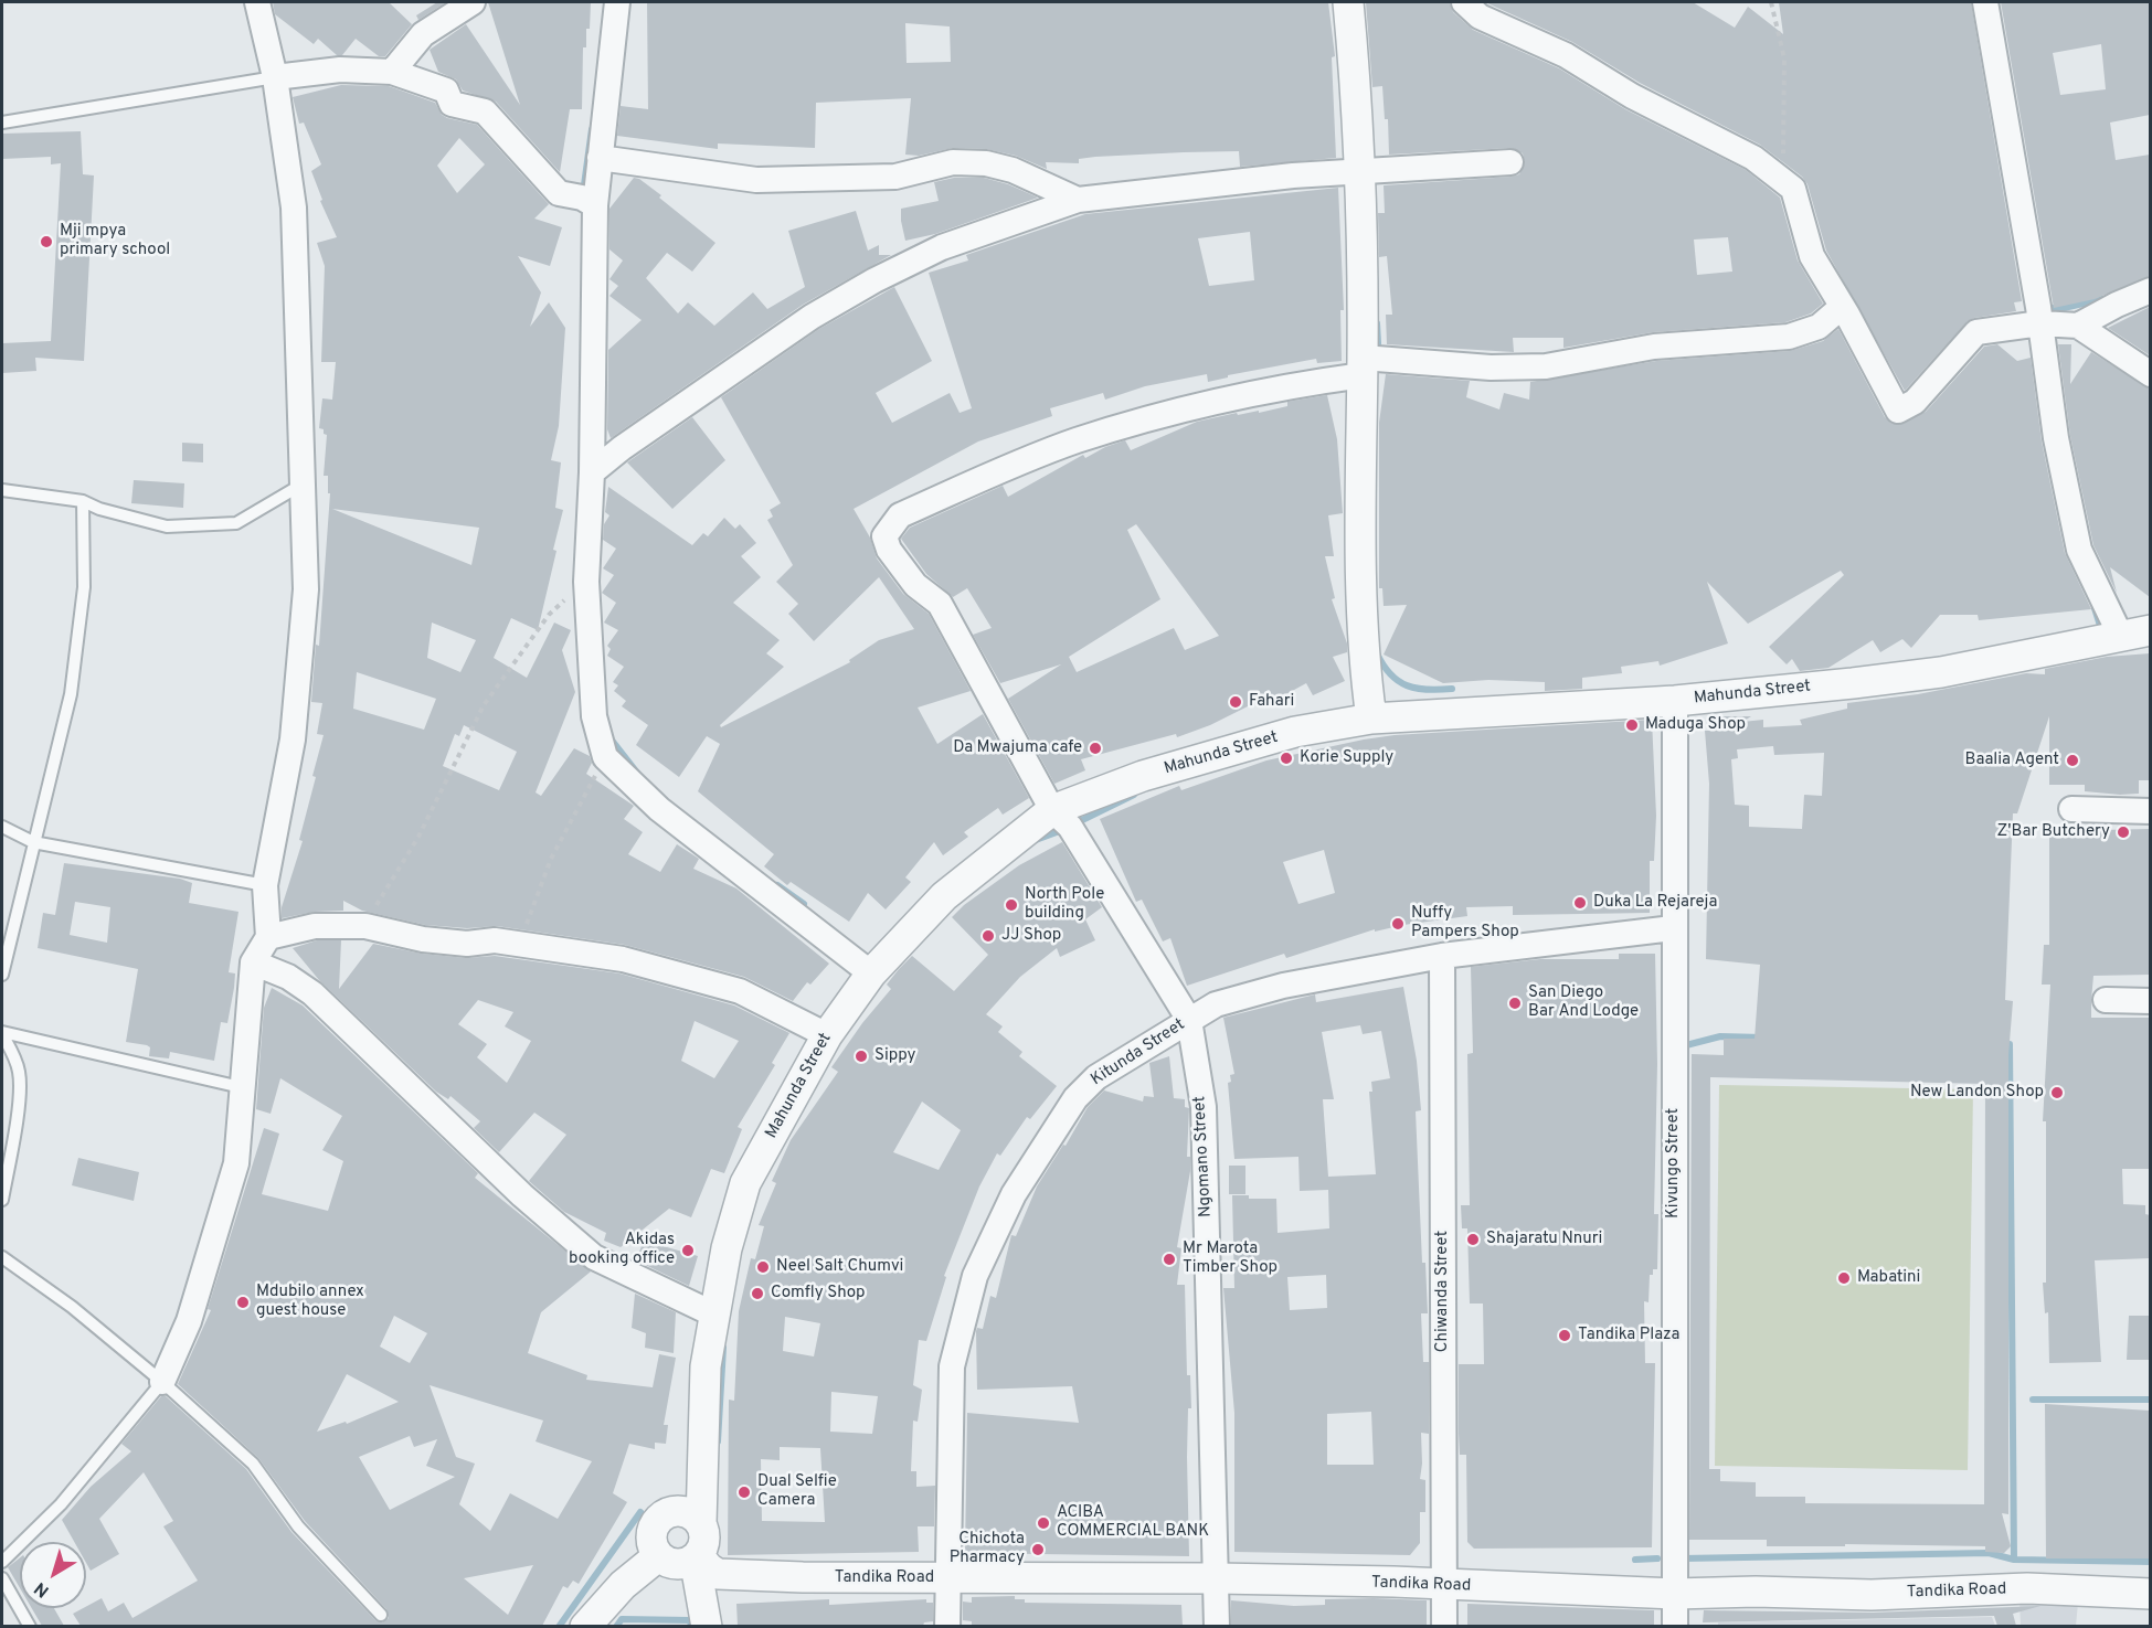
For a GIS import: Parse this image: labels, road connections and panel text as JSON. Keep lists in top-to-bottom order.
{
  "streets": {
    "street": [
      "Mahunda Street",
      "Kitunda Street",
      "Ngomano Street",
      "Kivungo Street",
      "Chiwanda Street",
      "Tandika Road"
    ]
  },
  "crossings": [
    ["Mahunda Street", "Ngomano Street"],
    ["Mahunda Street", "Kivungo Street"],
    ["Mahunda Street", "Tandika Road"],
    ["Kitunda Street", "Ngomano Street"],
    ["Kitunda Street", "Kivungo Street"],
    ["Kitunda Street", "Chiwanda Street"],
    ["Kitunda Street", "Tandika Road"],
    ["Ngomano Street", "Tandika Road"],
    ["Kivungo Street", "Tandika Road"],
    ["Chiwanda Street", "Tandika Road"]
  ],
  "places": [
    "Mji mpya primary school",
    "Fahari",
    "Maduga Shop",
    "Da Mwajuma cafe",
    "Korie Supply",
    "Baalia Agent",
    "Z'Bar Butchery",
    "Duka La Rejareja",
    "North Pole building",
    "Nuffy Pampers Shop",
    "JJ Shop",
    "San Diego Bar And Lodge",
    "Sippy",
    "New Landon Shop",
    "Shajaratu Nnuri",
    "Akidas booking office",
    "Mr Marota Timber Shop",
    "Neel Salt Chumvi",
    "Mabatini",
    "Comfly Shop",
    "Mdubilo annex guest house",
    "Tandika Plaza",
    "Dual Selfie Camera",
    "ACIBA COMMERCIAL BANK",
    "Chichota Pharmacy"
  ],
  "north": "bottom left"
}
